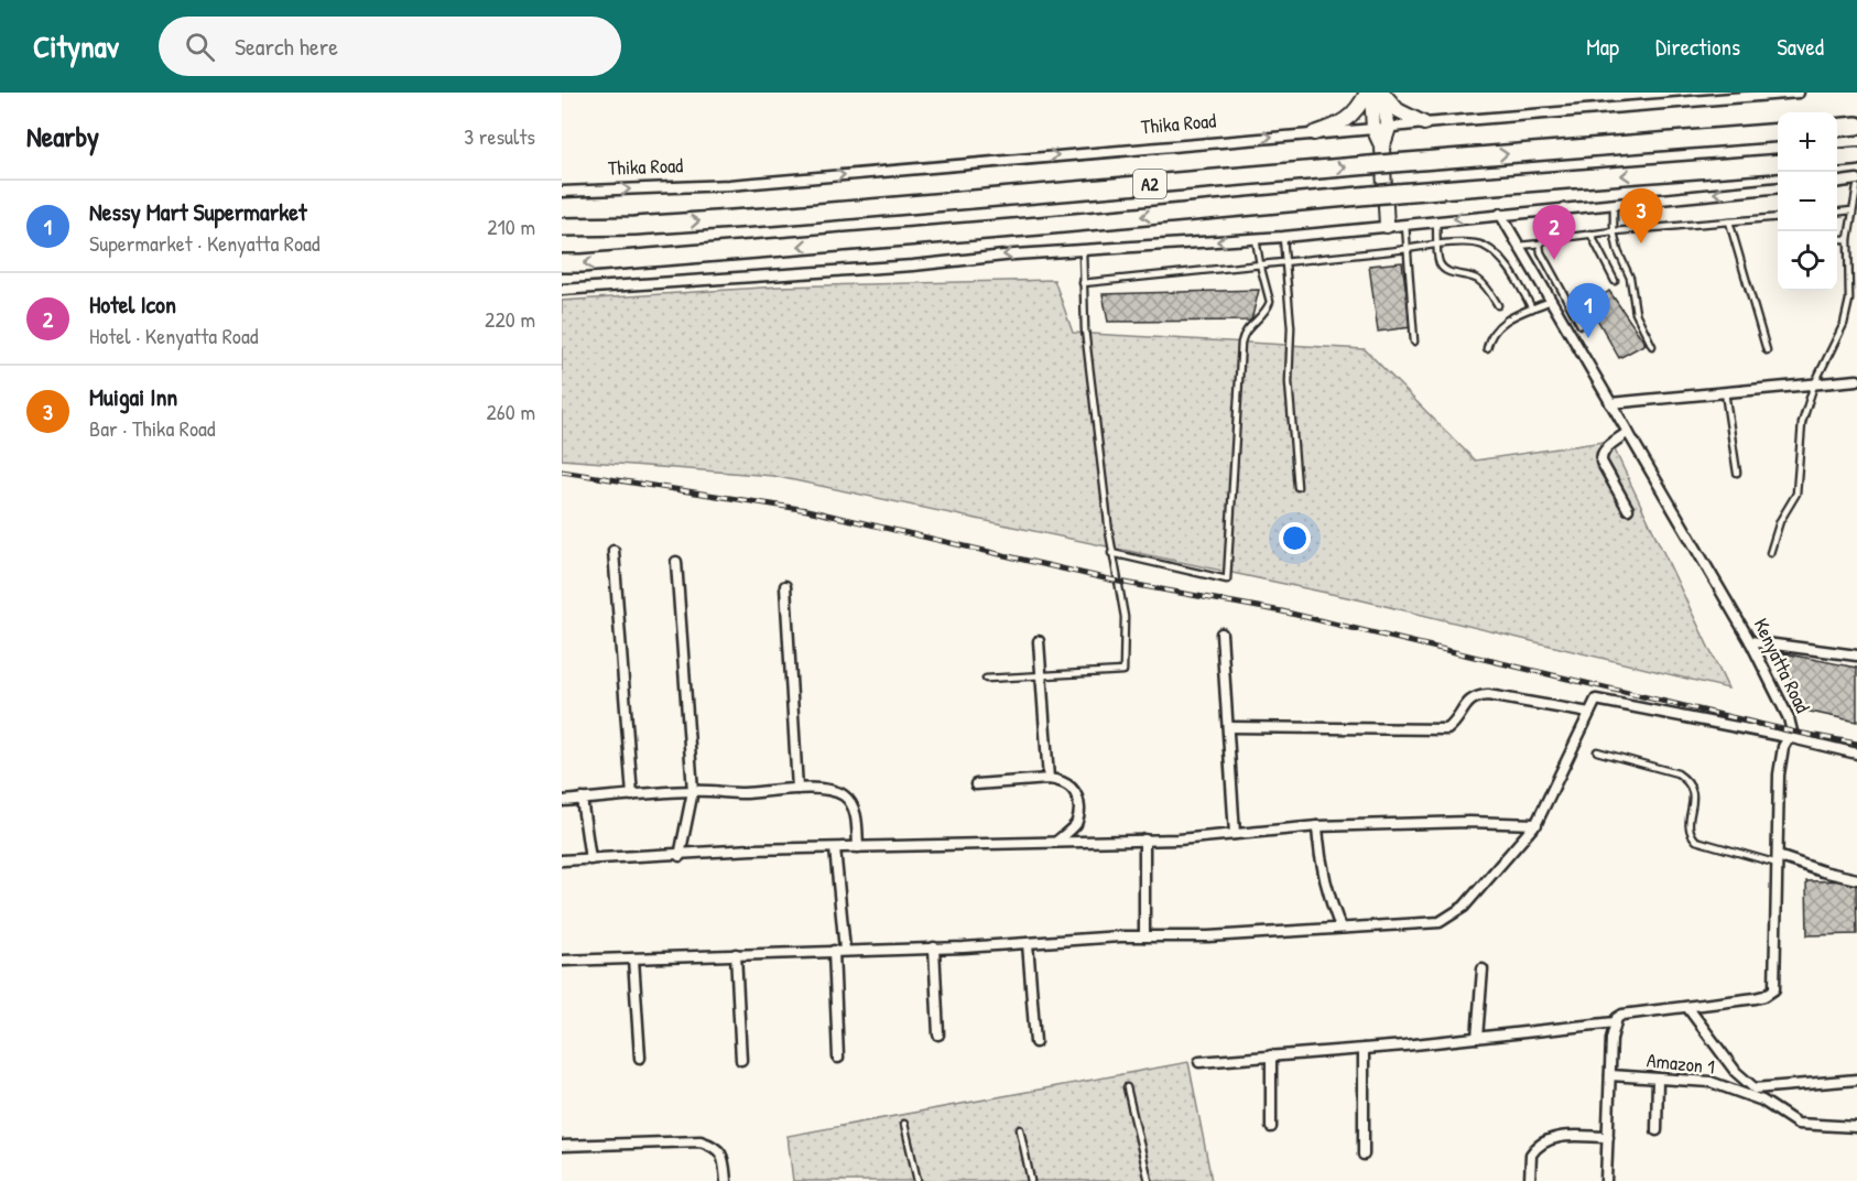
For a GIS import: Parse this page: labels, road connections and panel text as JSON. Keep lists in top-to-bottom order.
{
  "streets": {
    "highway": ["A2"],
    "street": ["Thika Road", "Kenyatta Road", "Amazon 1"]
  },
  "one_way": ["Thika Road"],
  "page": {
    "header": "Citynav",
    "search": "Search here",
    "nav": ["Map", "Directions", "Saved"],
    "heading": ["Nearby", "3 results"],
    "map_buttons": ["+", "−"],
    "list": [
      {
        "mark": "1",
        "name": "Nessy Mart Supermarket",
        "note": "Supermarket · Kenyatta Road",
        "value": "210 m"
      },
      {
        "mark": "2",
        "name": "Hotel Icon",
        "note": "Hotel · Kenyatta Road",
        "value": "220 m"
      },
      {
        "mark": "3",
        "name": "Muigai Inn",
        "note": "Bar · Thika Road",
        "value": "260 m"
      }
    ],
    "pins": ["3", "2", "1"]
  }
}
